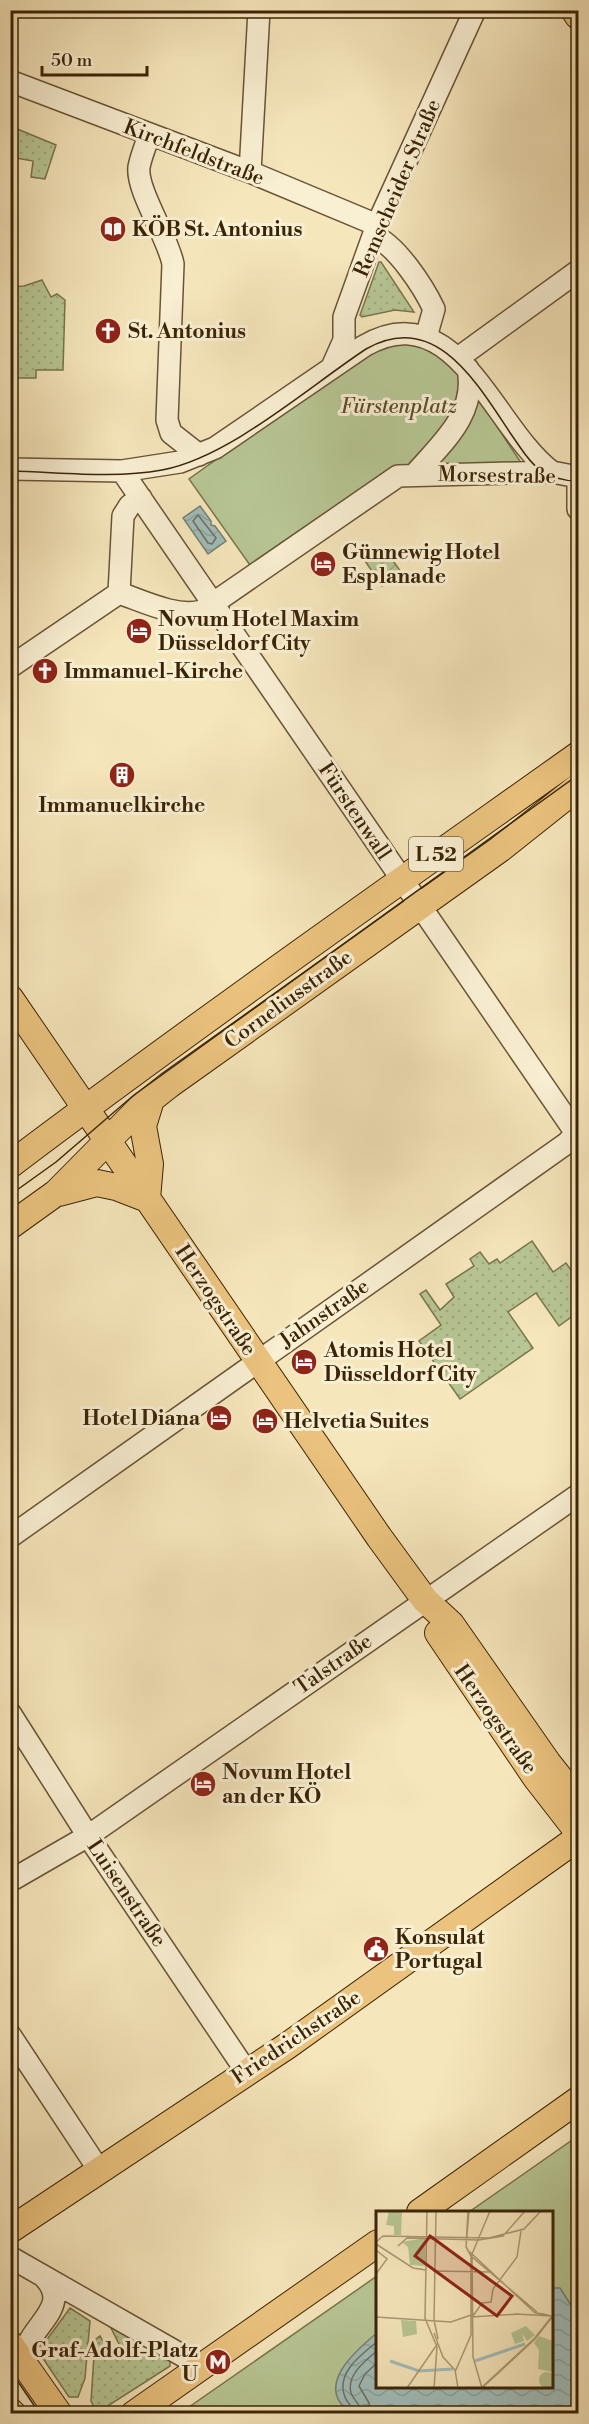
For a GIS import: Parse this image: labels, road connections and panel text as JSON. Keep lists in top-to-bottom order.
{
  "streets": {
    "main road": [
      "L 52",
      "Corneliusstraße",
      "Herzogstraße",
      "Friedrichstraße"
    ],
    "street": [
      "Kirchfeldstraße",
      "Remscheider Straße",
      "Morsestraße",
      "Fürstenwall",
      "Jahnstraße",
      "Talstraße",
      "Luisenstraße"
    ]
  },
  "crossings": [
    ["Kirchfeldstraße", "Remscheider Straße"],
    ["Fürstenwall", "Corneliusstraße"],
    ["Fürstenwall", "Jahnstraße"],
    ["Corneliusstraße", "Herzogstraße"],
    ["Herzogstraße", "Jahnstraße"],
    ["Herzogstraße", "Talstraße"],
    ["Talstraße", "Luisenstraße"],
    ["Luisenstraße", "Friedrichstraße"]
  ],
  "parks": ["Fürstenplatz"],
  "places": {
    "library": ["KÖB St. Antonius"],
    "church": ["St. Antonius", "Immanuel-Kirche"],
    "hotel": [
      "Günnewig Hotel Esplanade",
      "Novum Hotel Maxim Düsseldorf City",
      "Atomis Hotel Düsseldorf City",
      "Hotel Diana",
      "Helvetia Suites",
      "Novum Hotel an der KÖ"
    ],
    "building": ["Immanuelkirche"],
    "public building": ["Konsulat Portugal"],
    "metro station": ["Graf-Adolf-Platz U"]
  },
  "scale_bar": "50 m"
}
